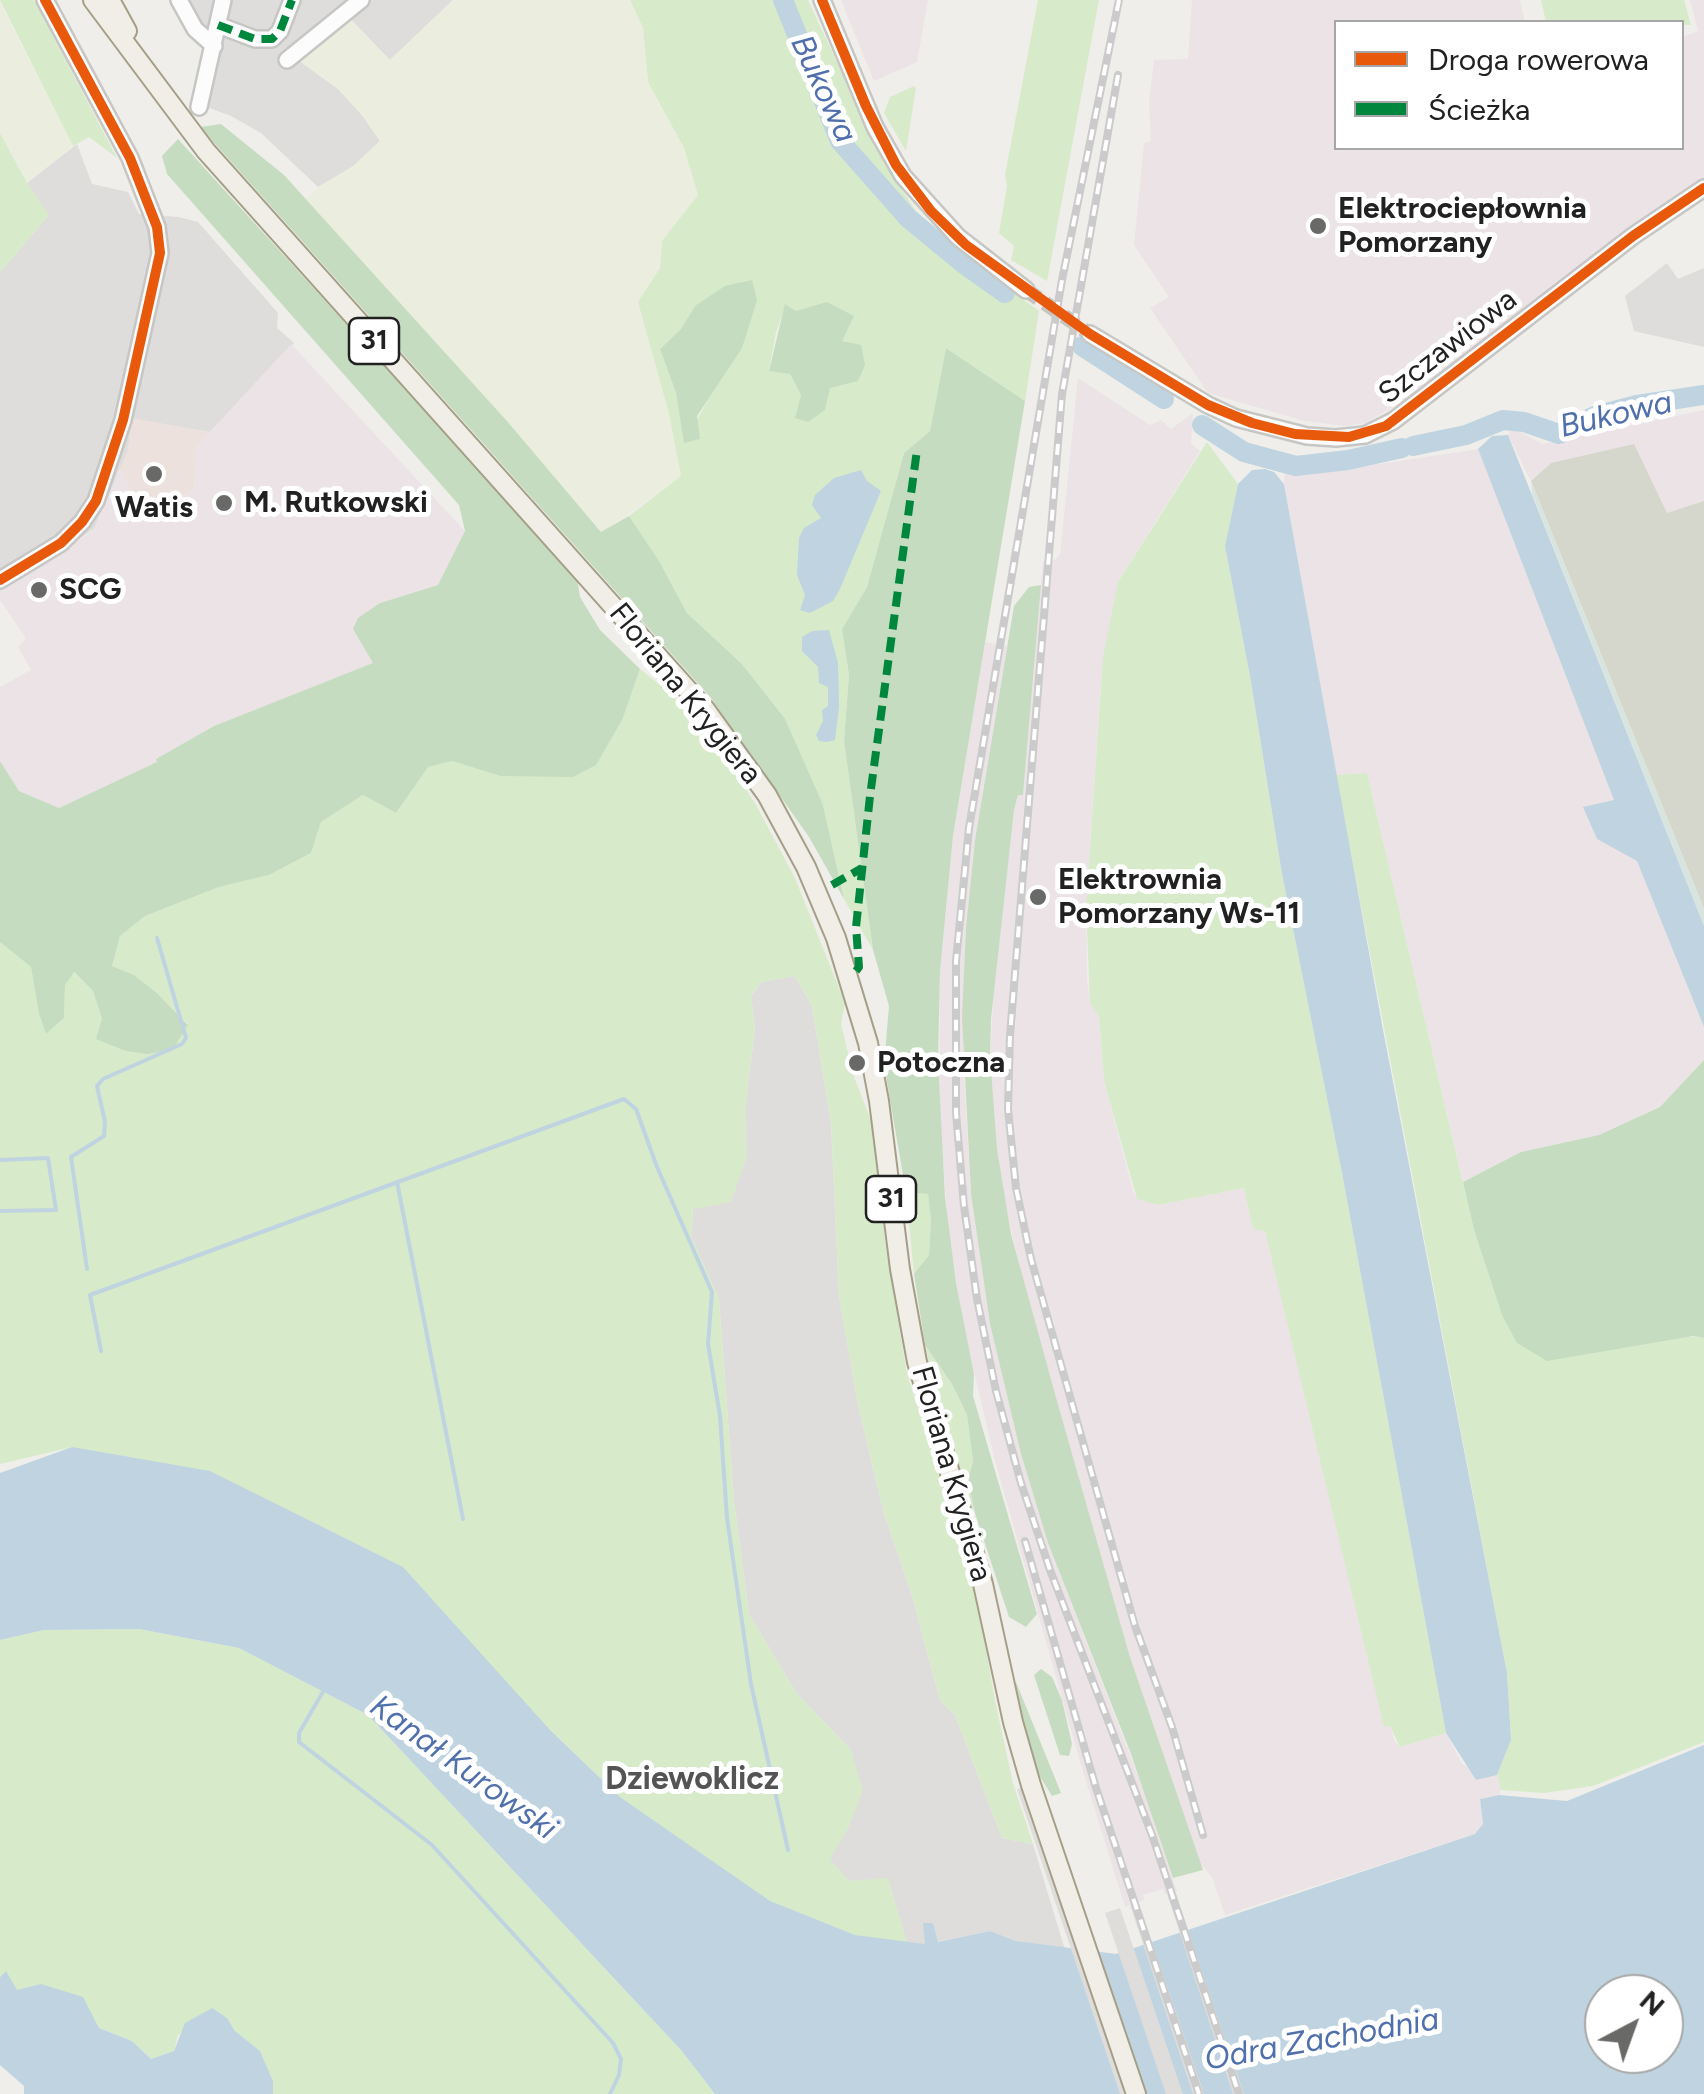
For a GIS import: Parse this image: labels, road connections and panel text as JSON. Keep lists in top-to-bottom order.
{
  "streets": {
    "main road": ["31", "Floriana Krygiera"],
    "street": ["Szczawiowa"]
  },
  "districts": ["Dziewoklicz"],
  "water": ["Bukowa", "Kanał Kurowski", "Odra Zachodnia"],
  "places": [
    "Elektrociepłownia Pomorzany",
    "Watis",
    "M. Rutkowski",
    "SCG",
    "Elektrownia Pomorzany Ws-11",
    "Potoczna"
  ],
  "legend": ["Droga rowerowa", "Ścieżka"],
  "north": "top right"
}
